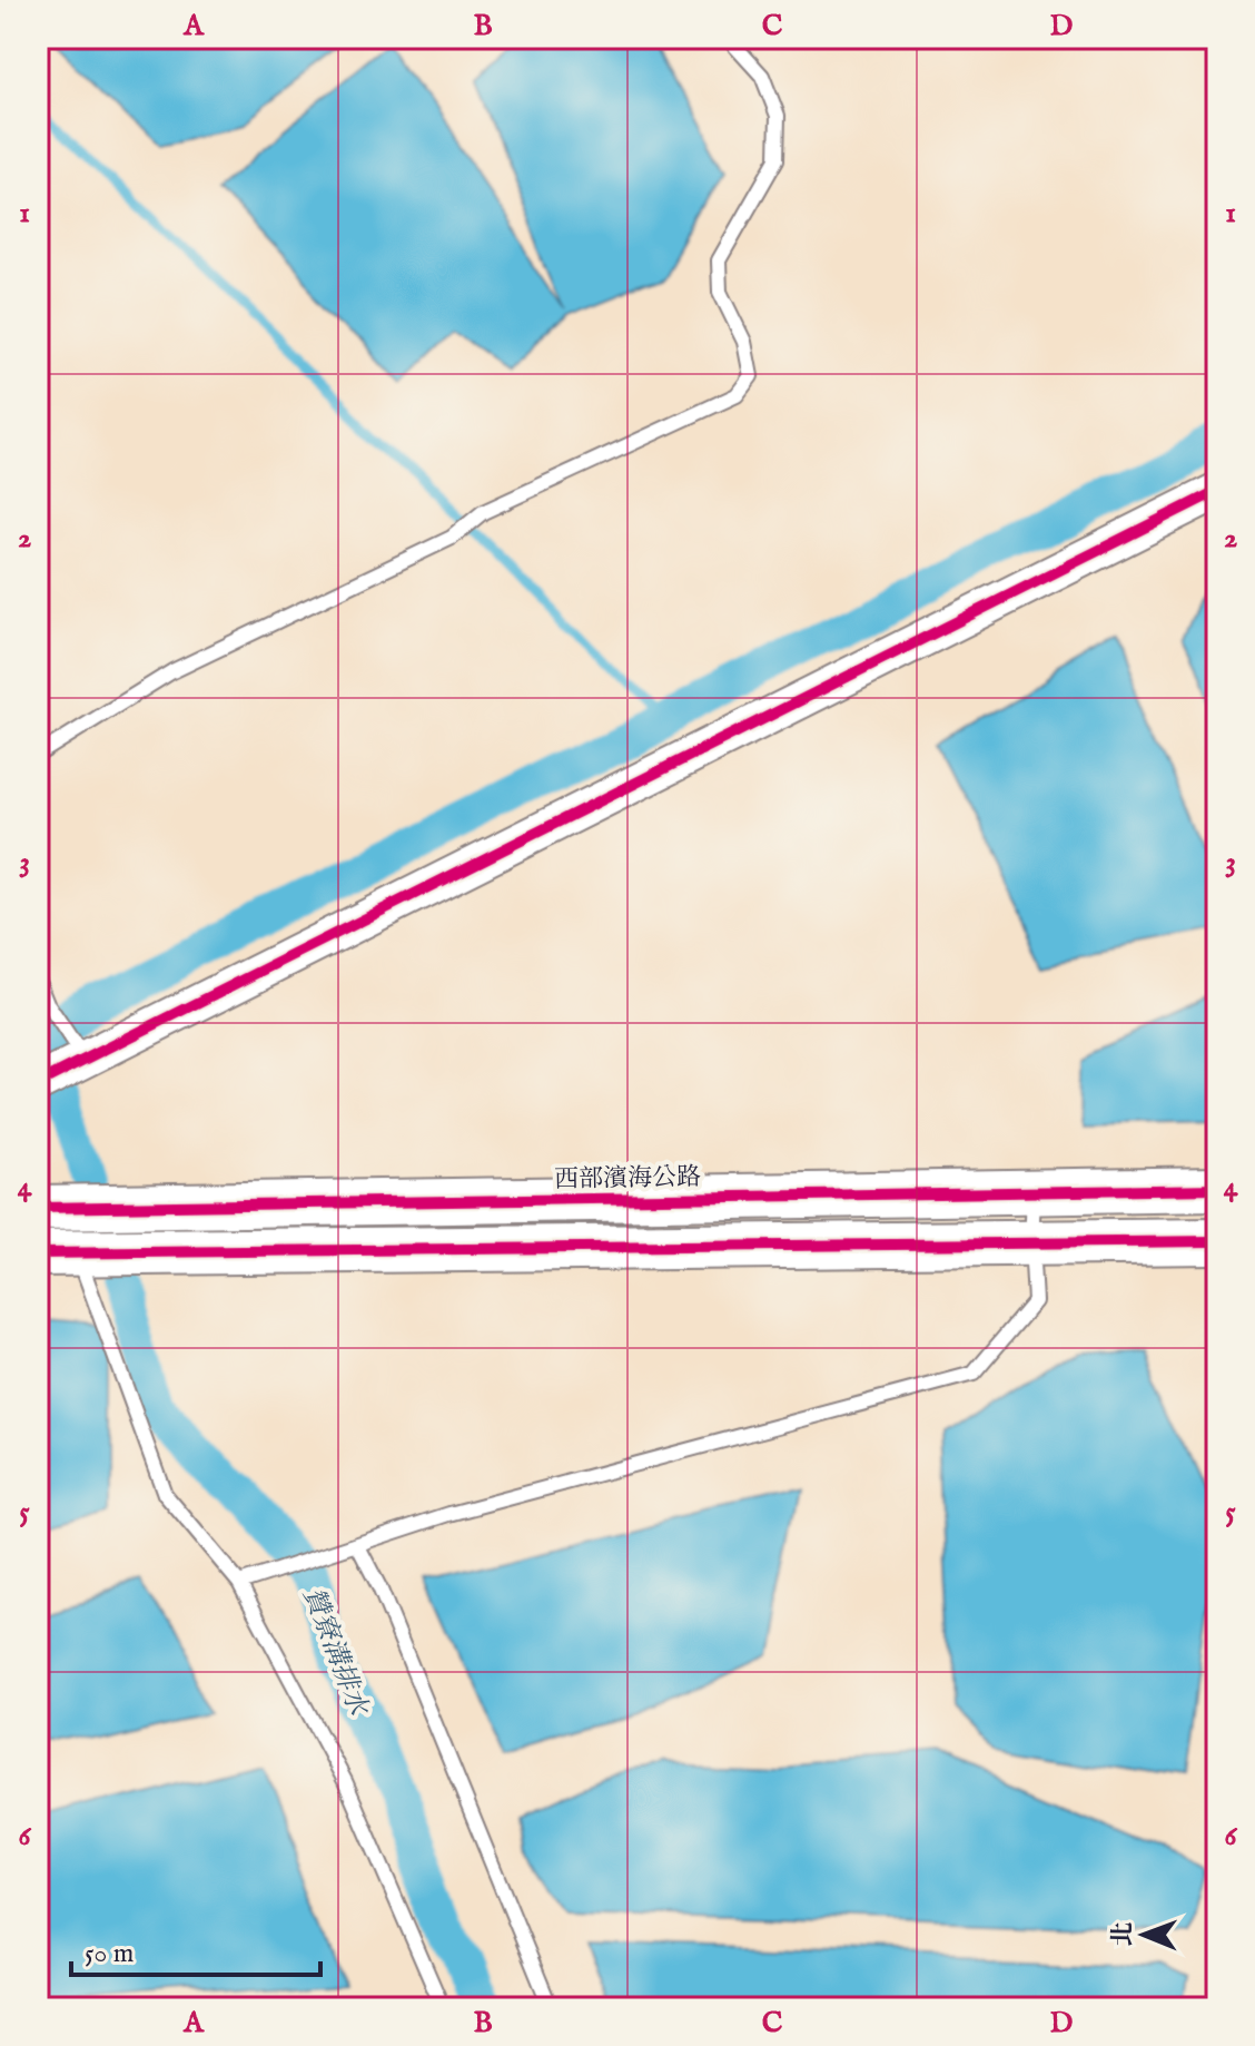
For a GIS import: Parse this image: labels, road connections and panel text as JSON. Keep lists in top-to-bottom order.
{
  "streets": {
    "main road": ["西部濱海公路"]
  },
  "water": ["贊寮溝排水"],
  "scale_bar": "50 m",
  "north": "left",
  "grid": {
    "columns": [
      "A",
      "B",
      "C",
      "D"
    ],
    "rows": [
      "1",
      "2",
      "3",
      "4",
      "5",
      "6"
    ]
  }
}
